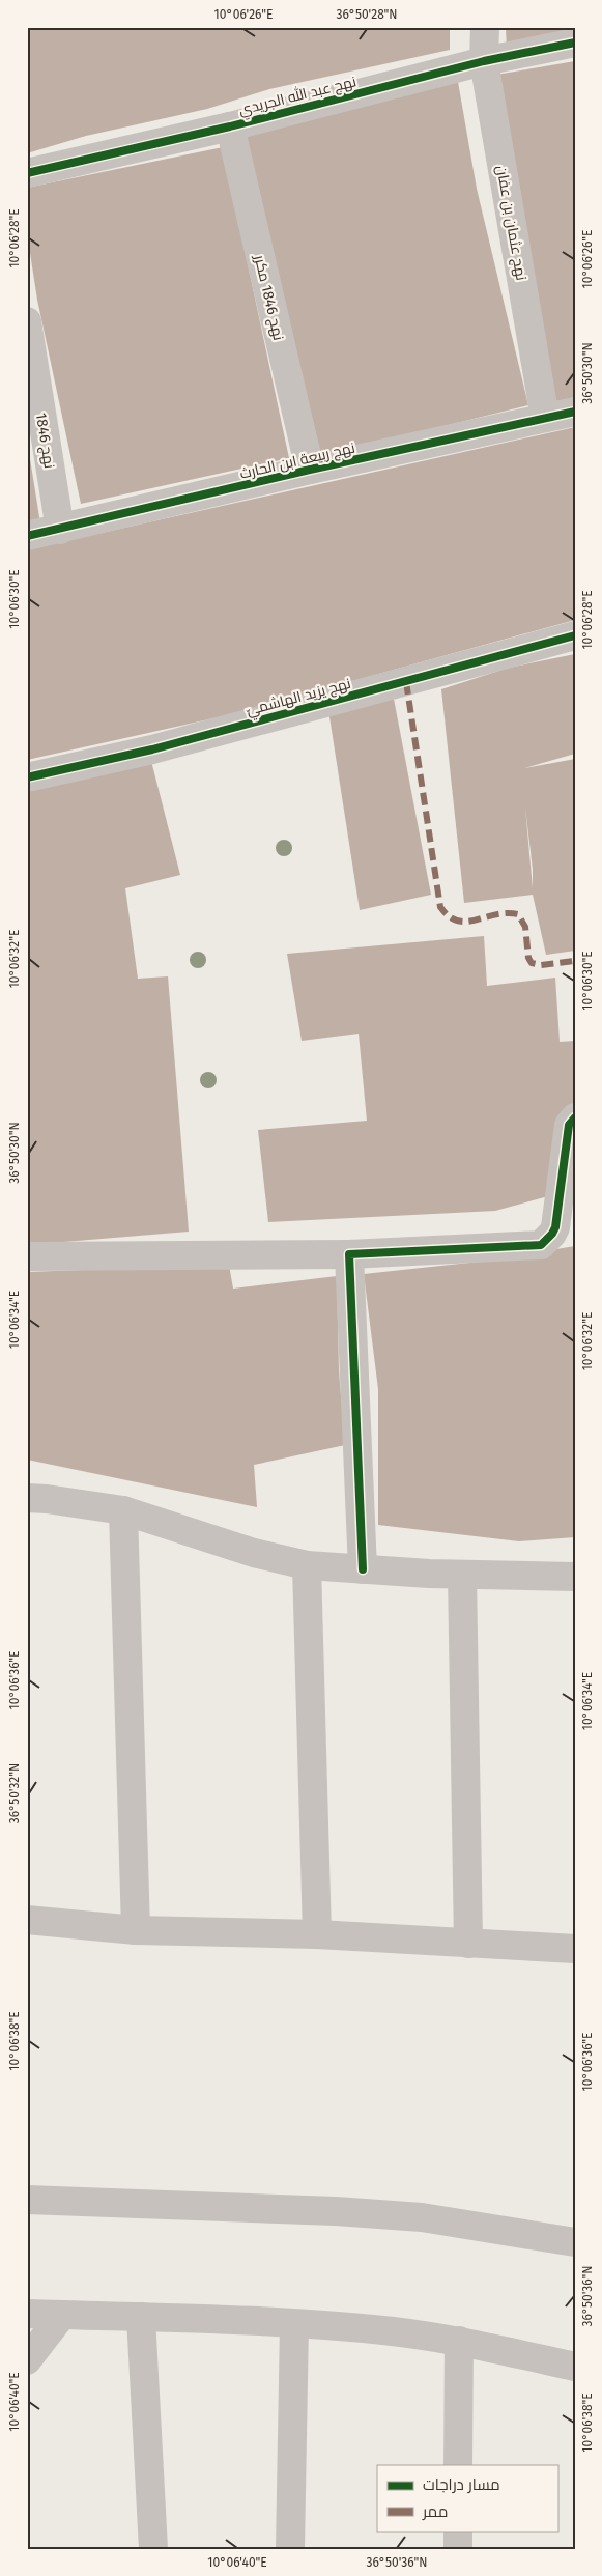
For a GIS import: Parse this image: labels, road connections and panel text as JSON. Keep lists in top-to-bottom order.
{
  "streets": {
    "street": [
      "نهج عبد الله الجريدي",
      "نهج عثمان بن عفان",
      "نهج 1846 مكرر",
      "نهج 1846",
      "نهج ربيعة ابن الحارث",
      "نهج يزيد الهاشميّ"
    ]
  },
  "crossings": [
    ["نهج عبد الله الجريدي", "نهج عثمان بن عفان"],
    ["نهج عبد الله الجريدي", "نهج 1846 مكرر"],
    ["نهج عثمان بن عفان", "نهج ربيعة ابن الحارث"],
    ["نهج 1846 مكرر", "نهج ربيعة ابن الحارث"],
    ["نهج 1846", "نهج ربيعة ابن الحارث"]
  ],
  "legend": ["مسار دراجات", "ممر"],
  "coordinates": [
    "10°06'26\"E",
    "36°50'28\"N",
    "10°06'28\"E",
    "36°50'30\"N",
    "10°06'30\"E",
    "10°06'32\"E",
    "10°06'34\"E",
    "10°06'36\"E",
    "36°50'32\"N",
    "10°06'38\"E",
    "36°50'36\"N",
    "10°06'40\"E"
  ]
}
